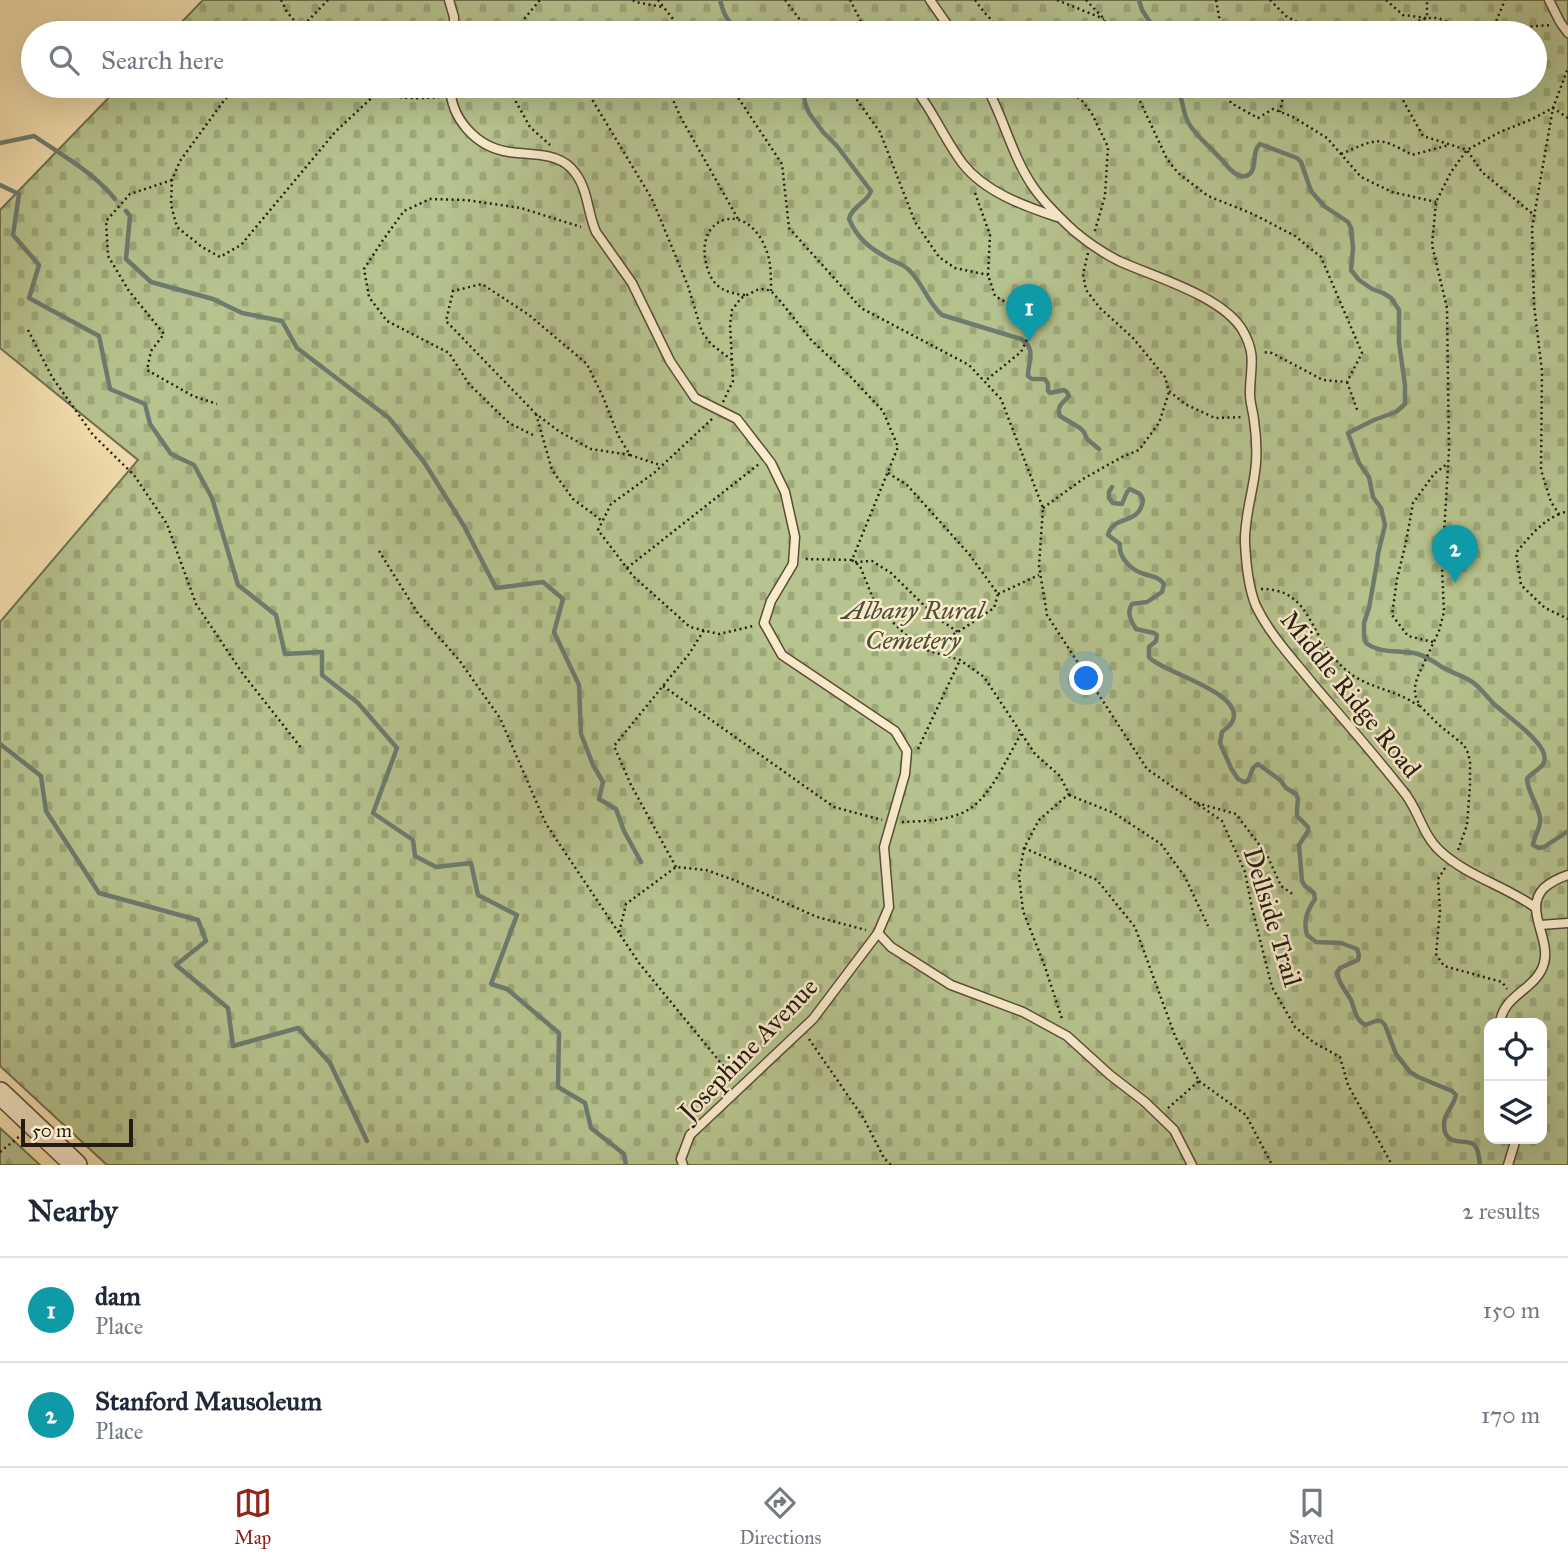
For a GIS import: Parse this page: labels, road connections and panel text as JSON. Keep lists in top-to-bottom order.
{
  "streets": {
    "lane": ["Middle Ridge Road", "Josephine Avenue"],
    "path": ["Dellside Trail"]
  },
  "parks": ["Albany Rural Cemetery"],
  "scale_bar": "50 m",
  "page": {
    "search": "Search here",
    "pins": ["1", "2"],
    "scale": "50 m",
    "heading": ["Nearby", "2 results"],
    "list": [
      {
        "mark": "1",
        "name": "dam",
        "note": "Place",
        "value": "150 m"
      },
      {
        "mark": "2",
        "name": "Stanford Mausoleum",
        "note": "Place",
        "value": "170 m"
      }
    ],
    "nav": ["Map", "Directions", "Saved"]
  }
}
